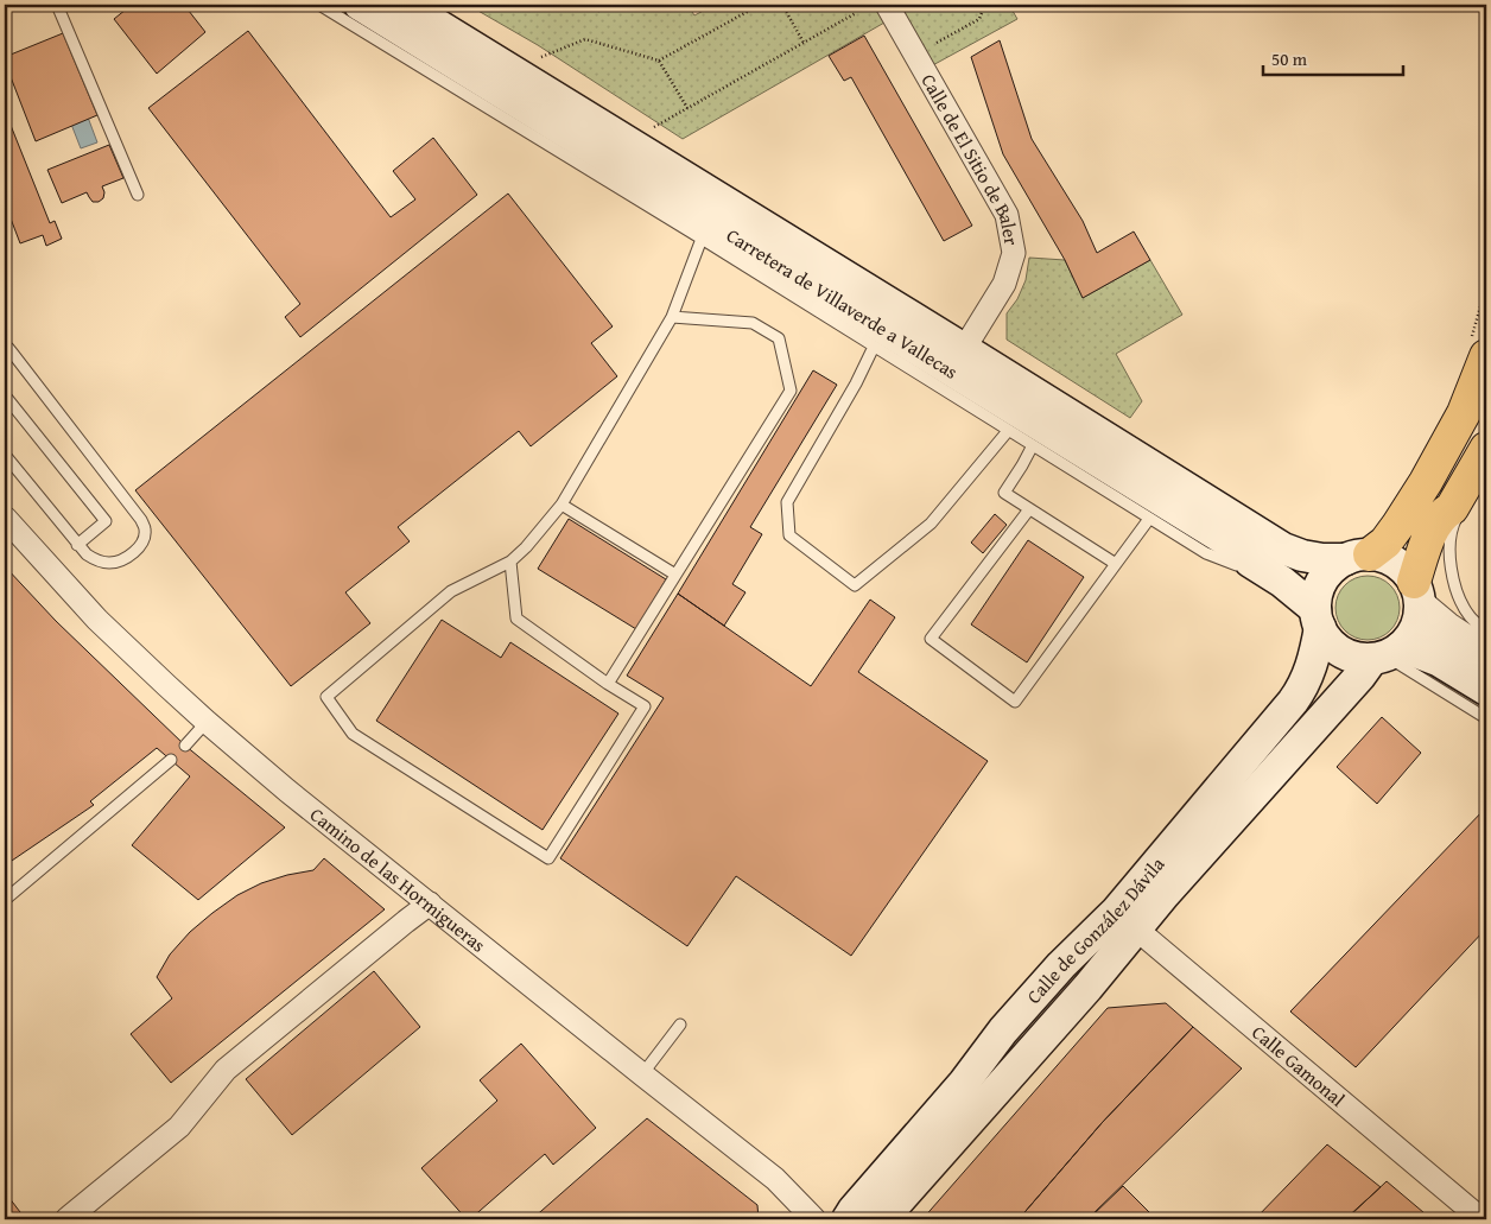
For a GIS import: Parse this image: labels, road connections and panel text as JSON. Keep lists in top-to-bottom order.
{
  "streets": {
    "main road": ["Carretera de Villaverde a Vallecas", "Calle de González Dávila"],
    "street": ["Calle de El Sitio de Baler", "Camino de las Hormigueras", "Calle Gamonal"]
  },
  "crossings": [
    ["Calle de El Sitio de Baler", "Carretera de Villaverde a Vallecas"],
    ["Carretera de Villaverde a Vallecas", "Calle de González Dávila"],
    ["Calle de González Dávila", "Calle Gamonal"]
  ],
  "scale_bar": "50 m"
}
